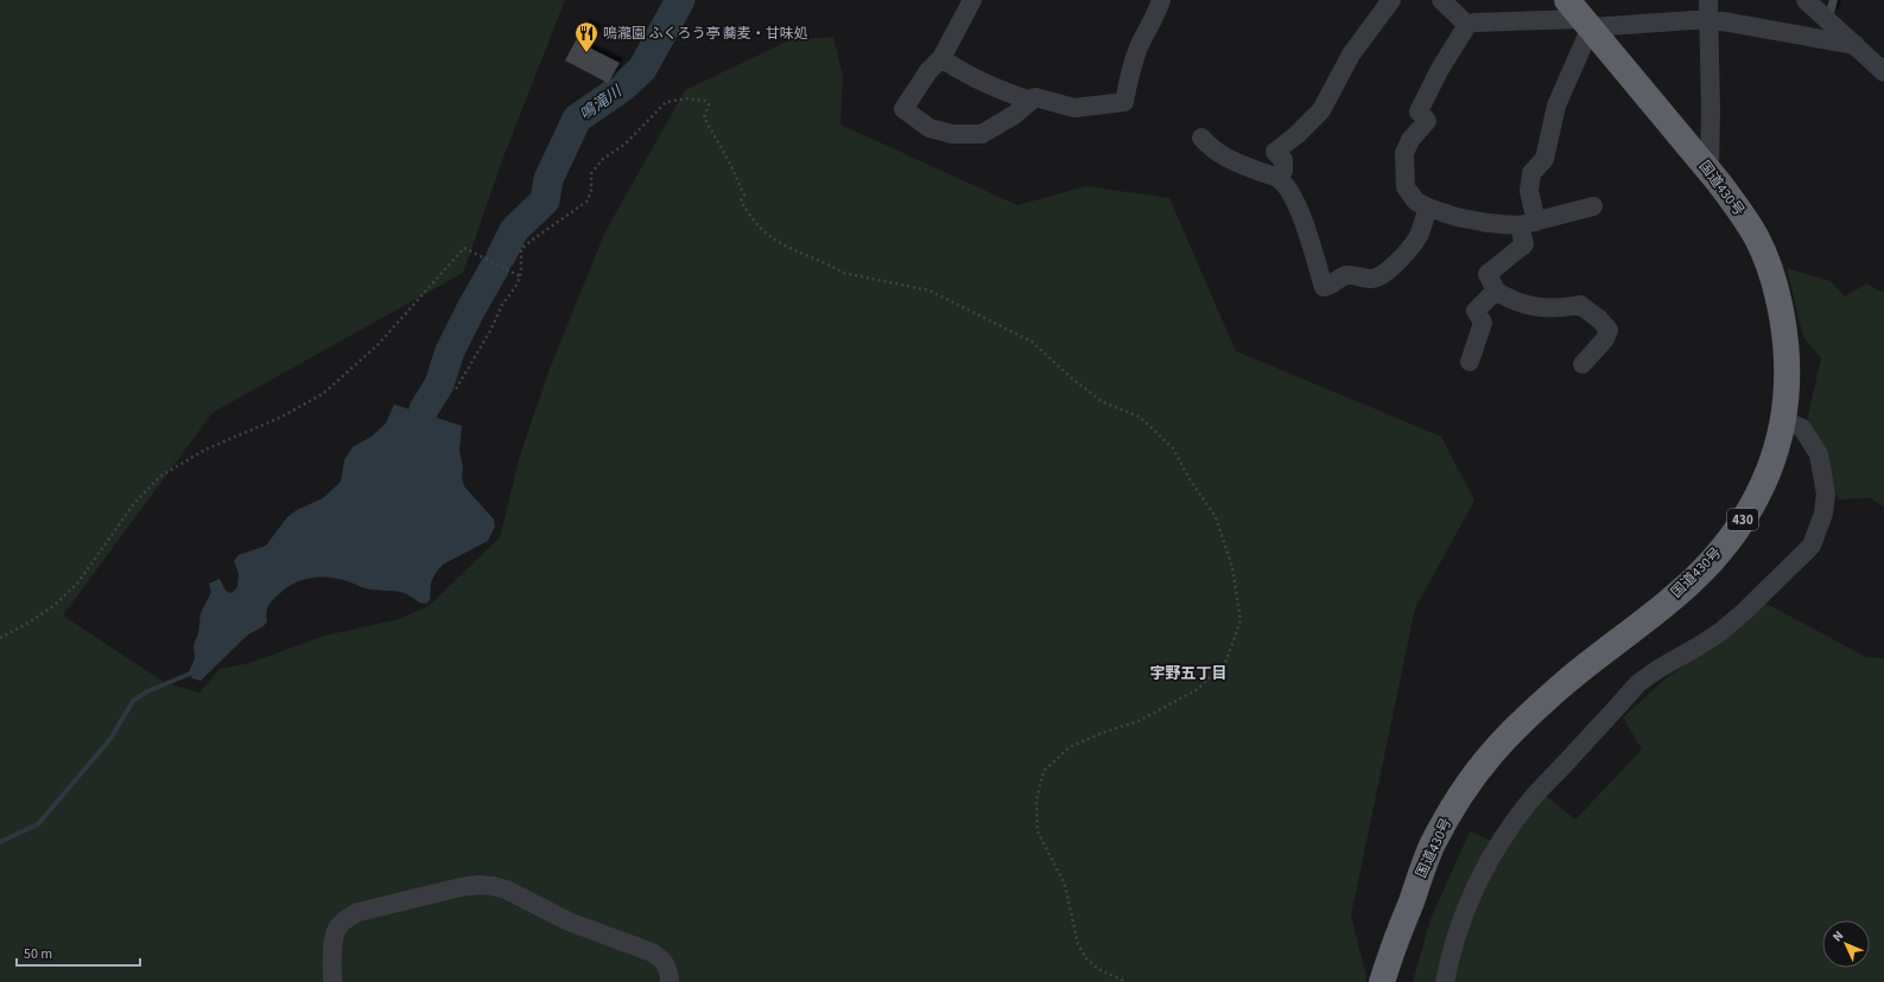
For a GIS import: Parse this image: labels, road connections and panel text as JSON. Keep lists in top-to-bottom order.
{
  "streets": {
    "highway": ["国道430号", "430"]
  },
  "districts": ["宇野五丁目"],
  "water": ["鳴滝川"],
  "places": {
    "restaurant": ["鳴瀧園 ふくろう亭 蕎麦・甘味処"]
  },
  "scale_bar": "50 m",
  "north": "top left"
}
